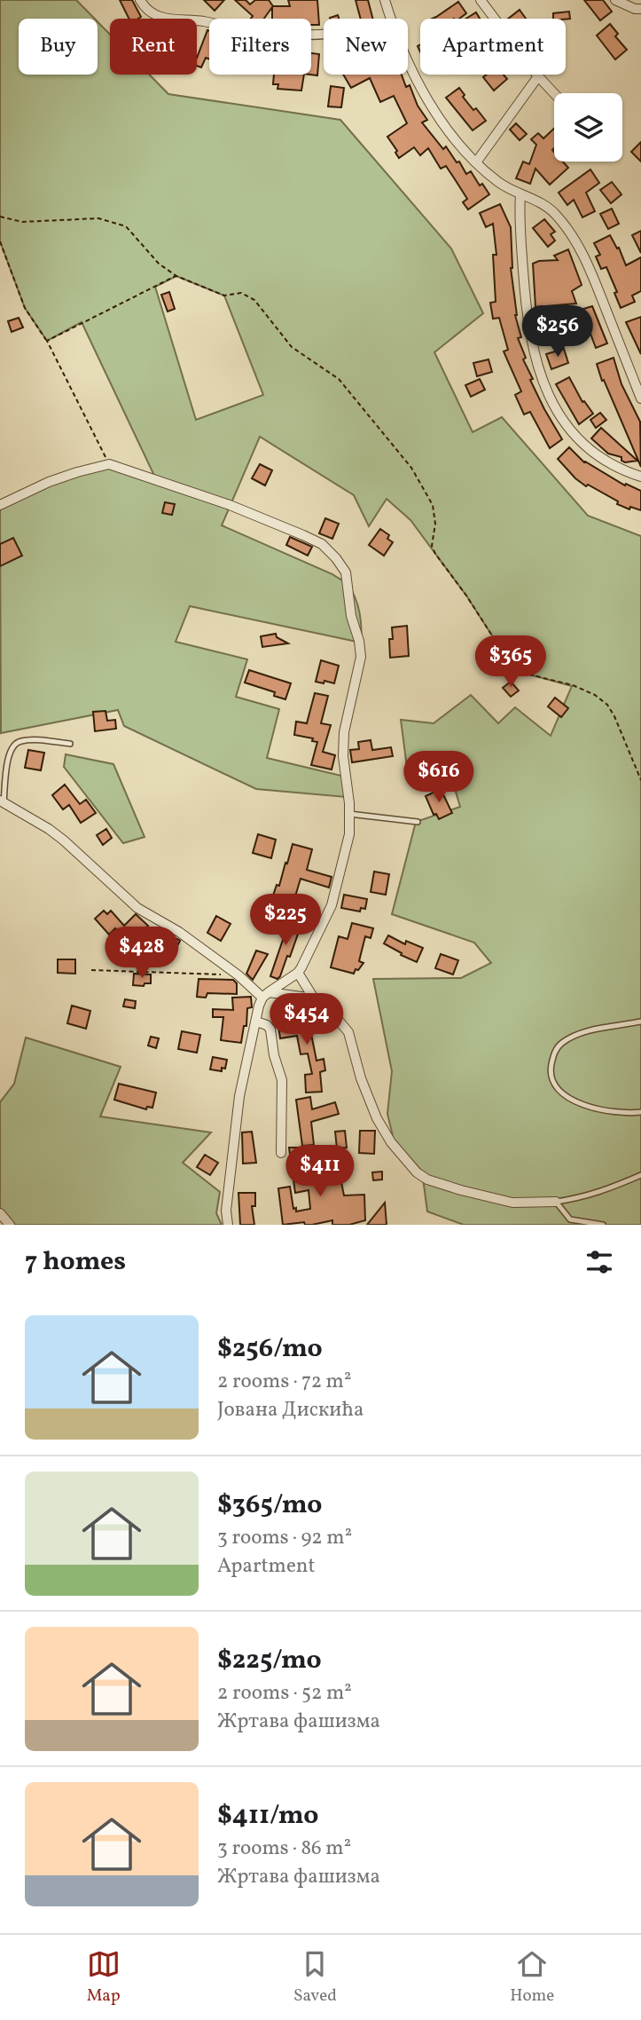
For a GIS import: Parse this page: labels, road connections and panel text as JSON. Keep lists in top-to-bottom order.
{
  "page": {
    "chip": [
      "Buy",
      "Rent",
      "Filters",
      "New",
      "Apartment"
    ],
    "price": [
      "$256",
      "$365",
      "$616",
      "$225",
      "$428",
      "$454",
      "$411"
    ],
    "heading": "7 homes",
    "list": [
      {
        "name": "$256/mo",
        "note": "2 rooms · 72 m² · Јована Дискића"
      },
      {
        "name": "$365/mo",
        "note": "3 rooms · 92 m² · Apartment"
      },
      {
        "name": "$225/mo",
        "note": "2 rooms · 52 m² · Жртава фашизма"
      },
      {
        "name": "$411/mo",
        "note": "3 rooms · 86 m² · Жртава фашизма"
      }
    ],
    "tabs": ["Map", "Saved", "Home"]
  }
}
